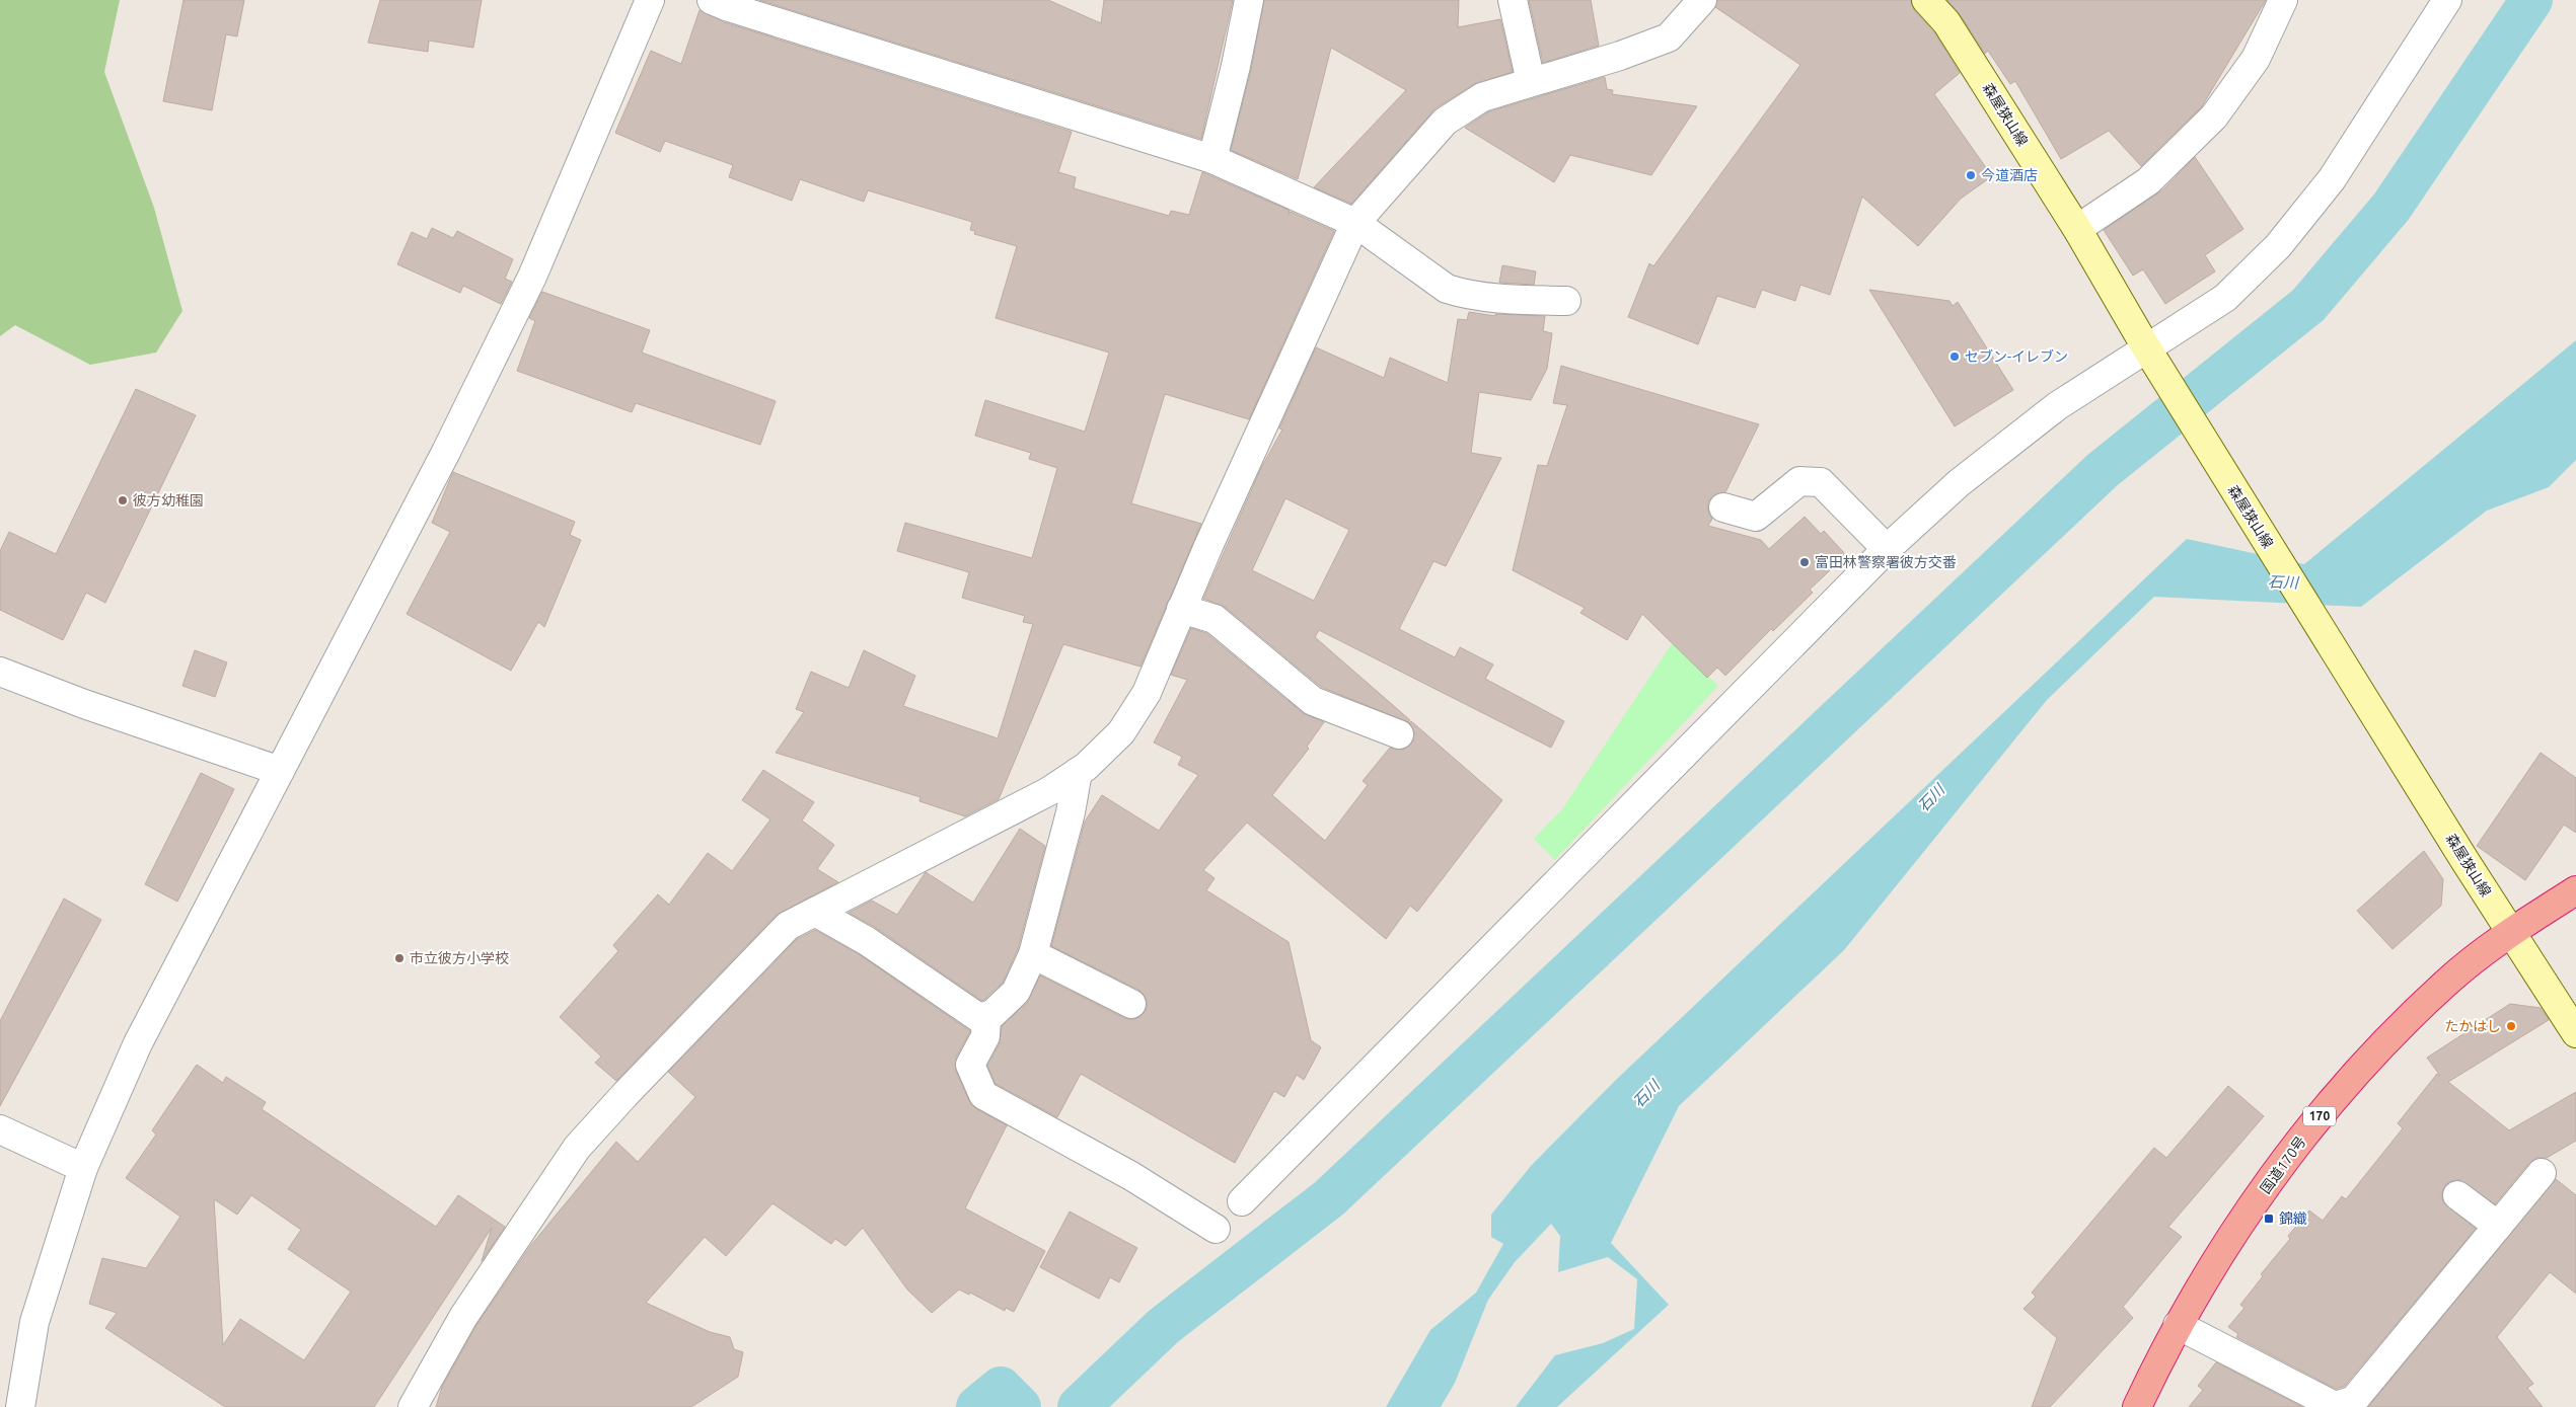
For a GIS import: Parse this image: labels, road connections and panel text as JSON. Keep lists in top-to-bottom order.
{
  "streets": {
    "highway": ["170", "国道170号"],
    "main road": ["森屋狭山線"]
  },
  "crossings": [
    ["森屋狭山線", "国道170号"]
  ],
  "water": ["石川"],
  "places": {
    "other": [
      "今道酒店",
      "セブン-イレブン",
      "彼方幼稚園",
      "富田林警察署彼方交番",
      "市立彼方小学校",
      "たかはし"
    ],
    "transit": ["錦織"]
  }
}
